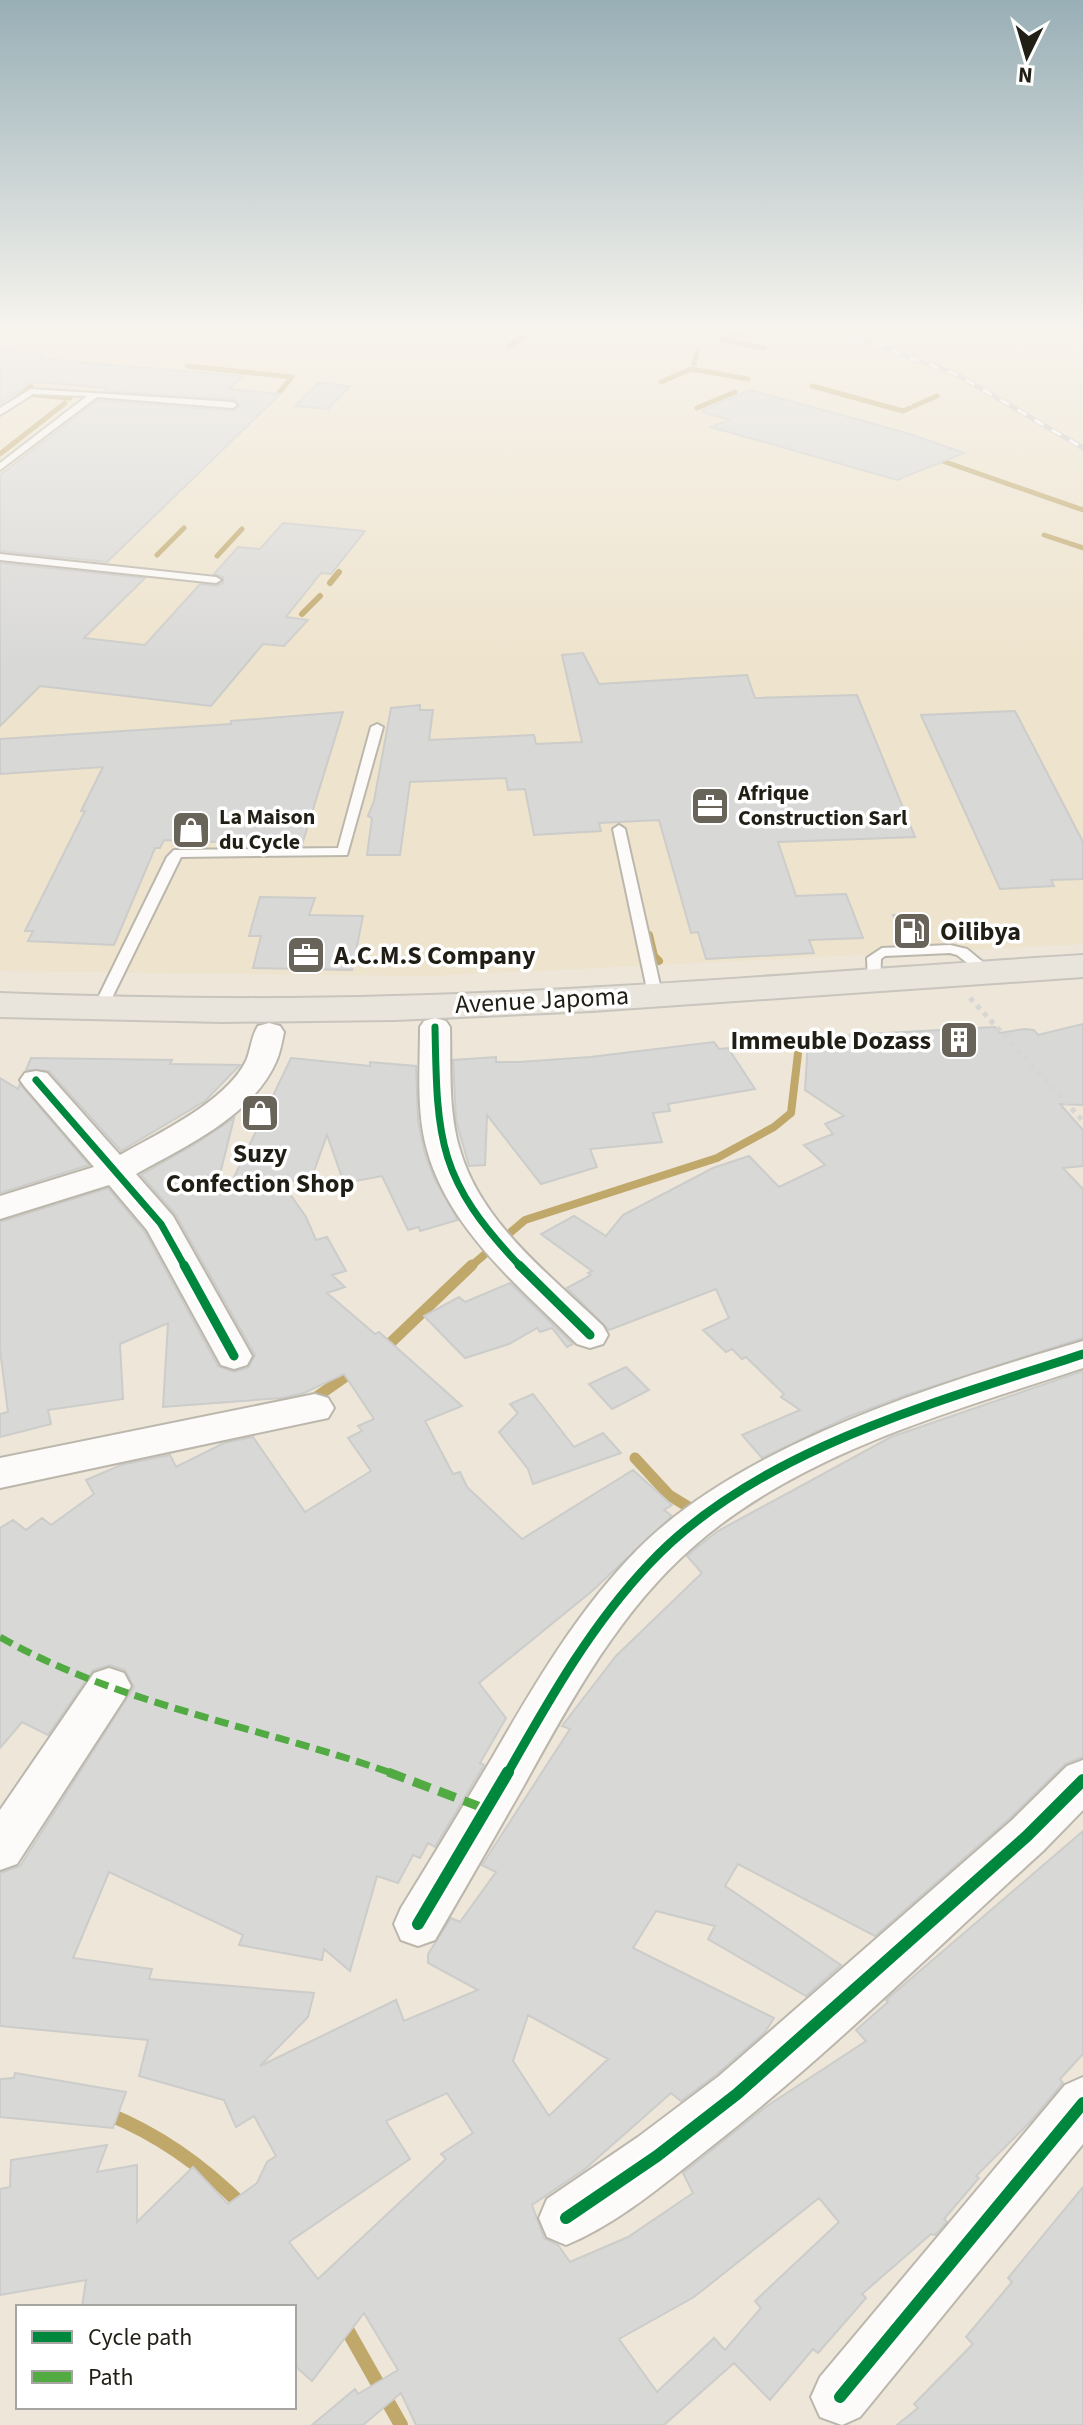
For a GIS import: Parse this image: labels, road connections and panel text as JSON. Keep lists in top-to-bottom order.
{
  "streets": {
    "main road": ["Avenue Japoma"]
  },
  "places": {
    "office": ["Afrique Construction Sarl", "A.C.M.S Company"],
    "shop": ["La Maison du Cycle", "Suzy Confection Shop"],
    "fuel station": ["Oilibya"],
    "building": ["Immeuble Dozass"]
  },
  "legend": ["Cycle path", "Path"],
  "north": "bottom"
}
